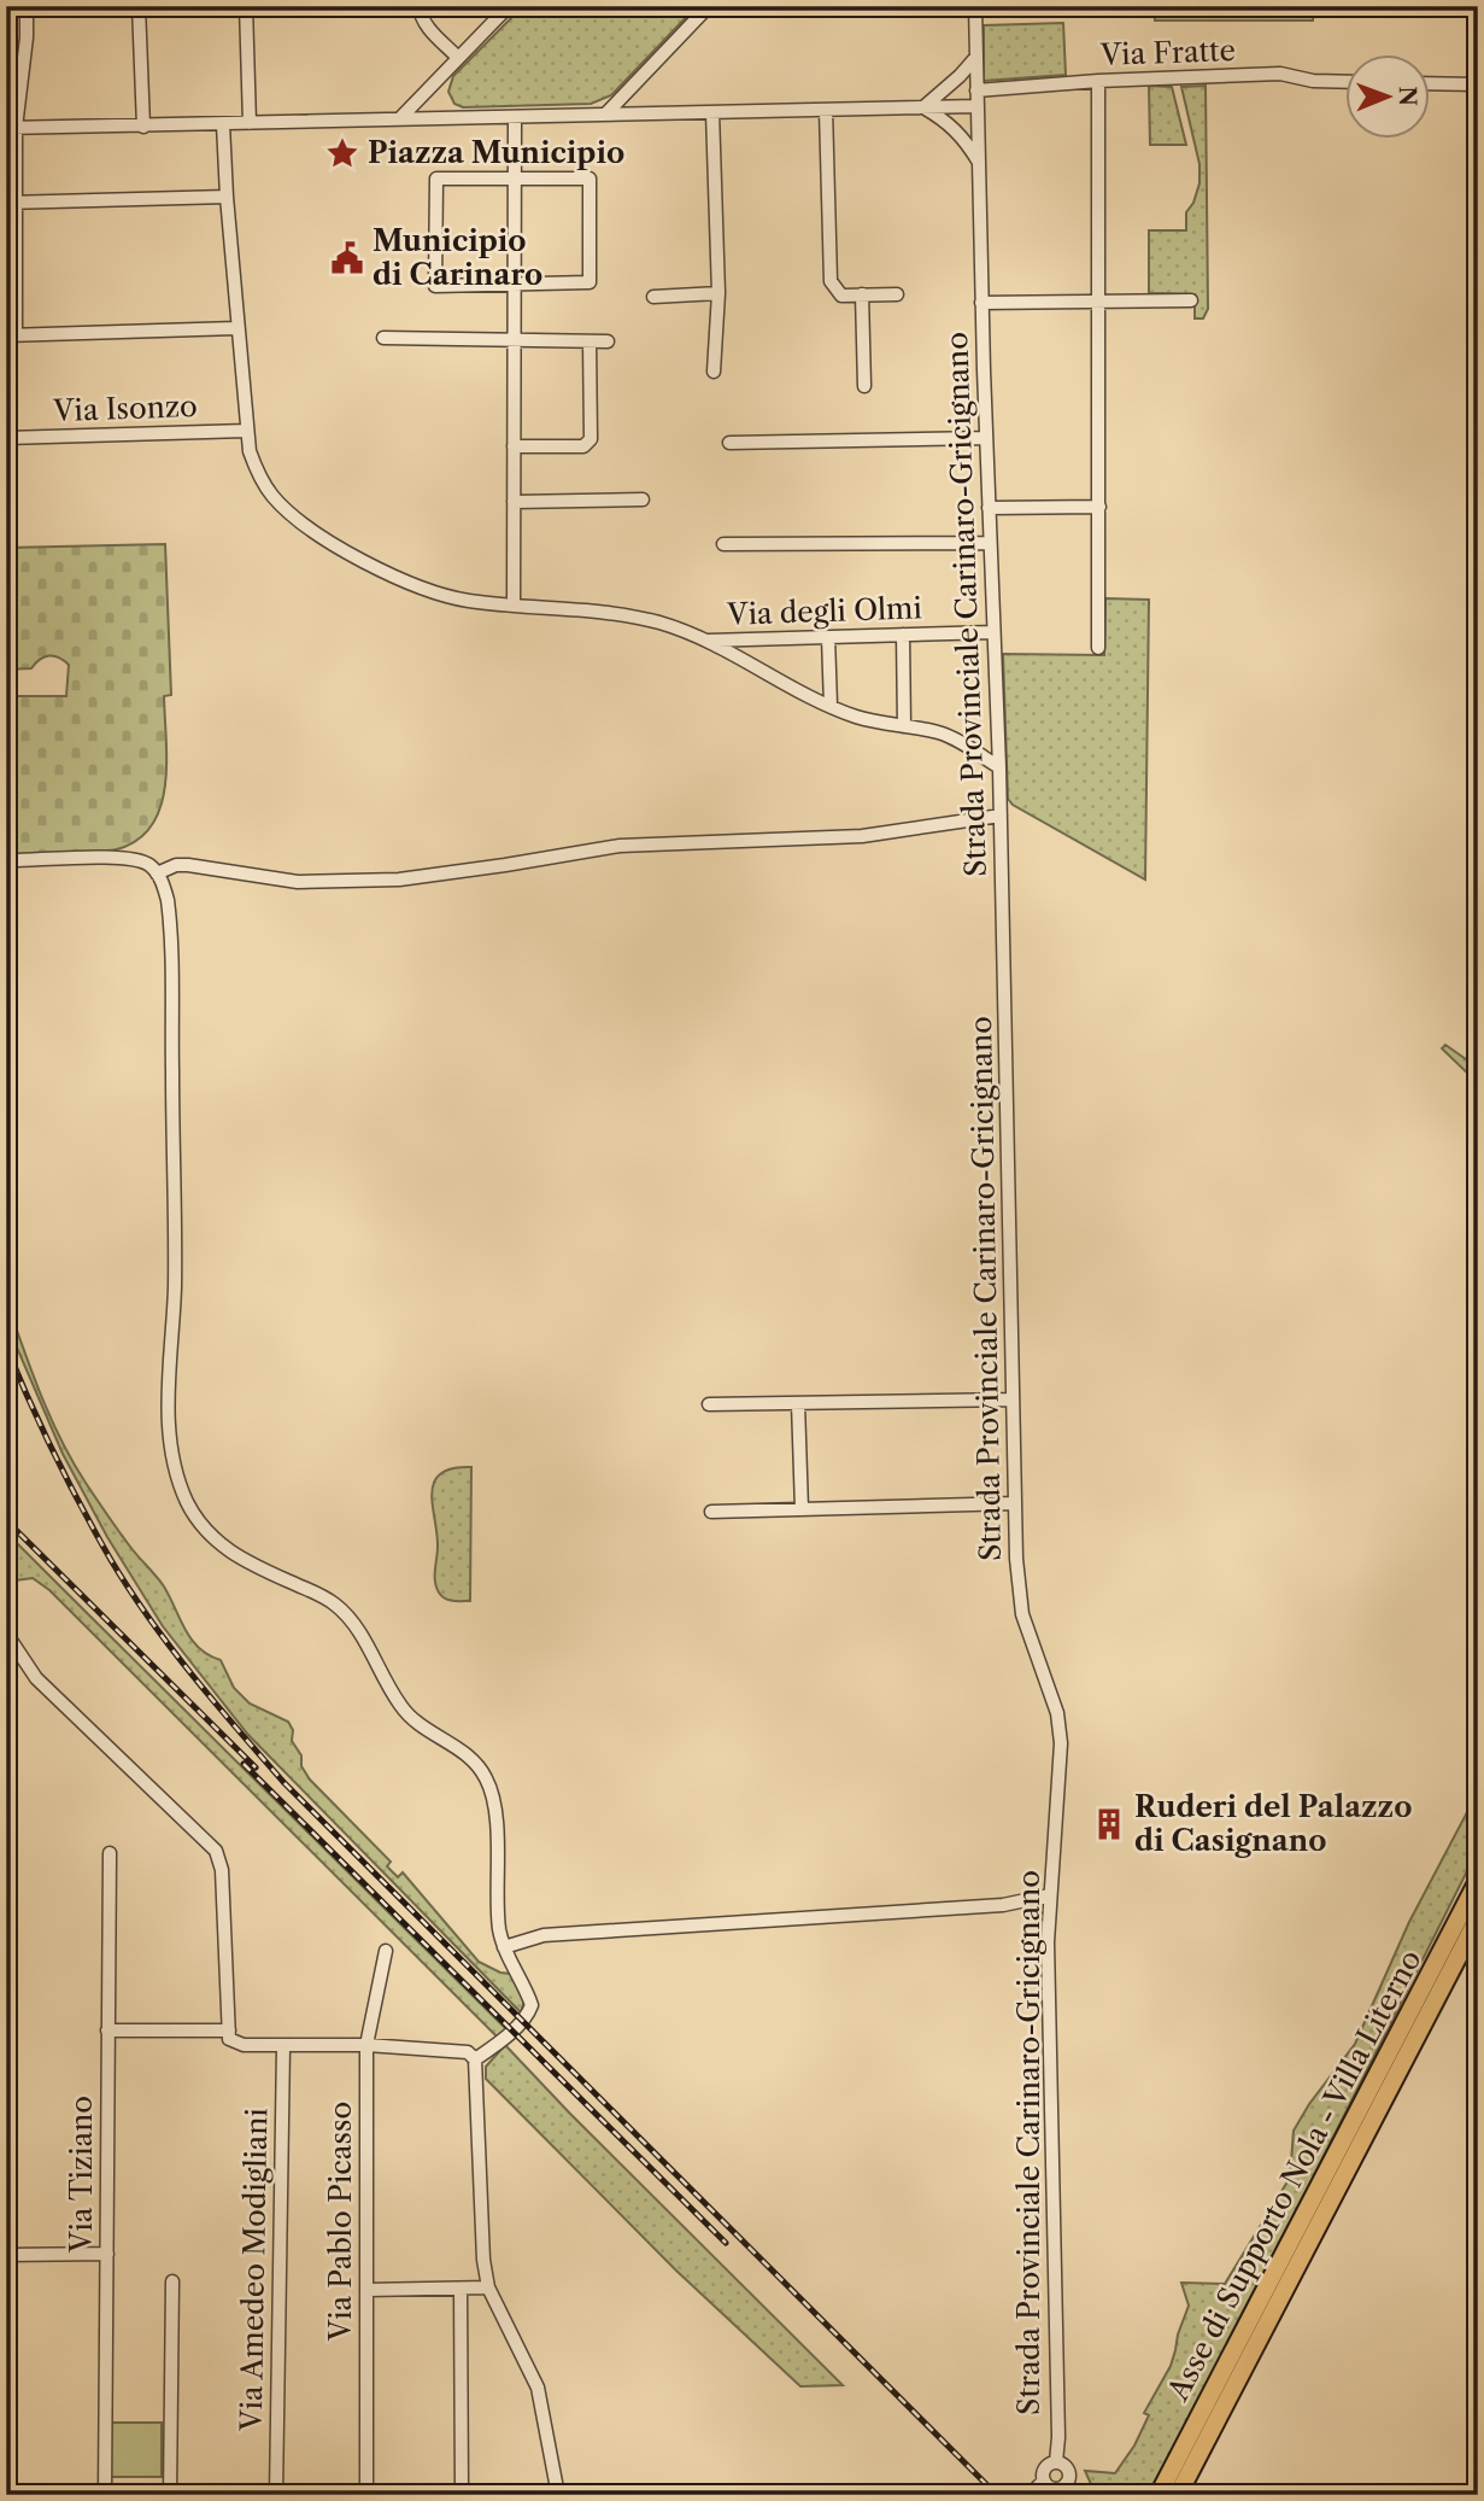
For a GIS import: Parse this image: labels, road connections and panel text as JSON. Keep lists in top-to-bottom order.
{
  "streets": {
    "highway": ["Asse di Supporto Nola - Villa Literno"],
    "street": [
      "Via Fratte",
      "Via Isonzo",
      "Strada Provinciale Carinaro-Gricignano",
      "Via degli Olmi",
      "Via Tiziano",
      "Via Pablo Picasso",
      "Via Amedeo Modigliani"
    ]
  },
  "crossings": [
    ["Via Fratte", "Strada Provinciale Carinaro-Gricignano"],
    ["Strada Provinciale Carinaro-Gricignano", "Via degli Olmi"]
  ],
  "places": {
    "place": ["Piazza Municipio"],
    "public building": ["Municipio di Carinaro"],
    "building": ["Ruderi del Palazzo di Casignano"]
  },
  "north": "right"
}
